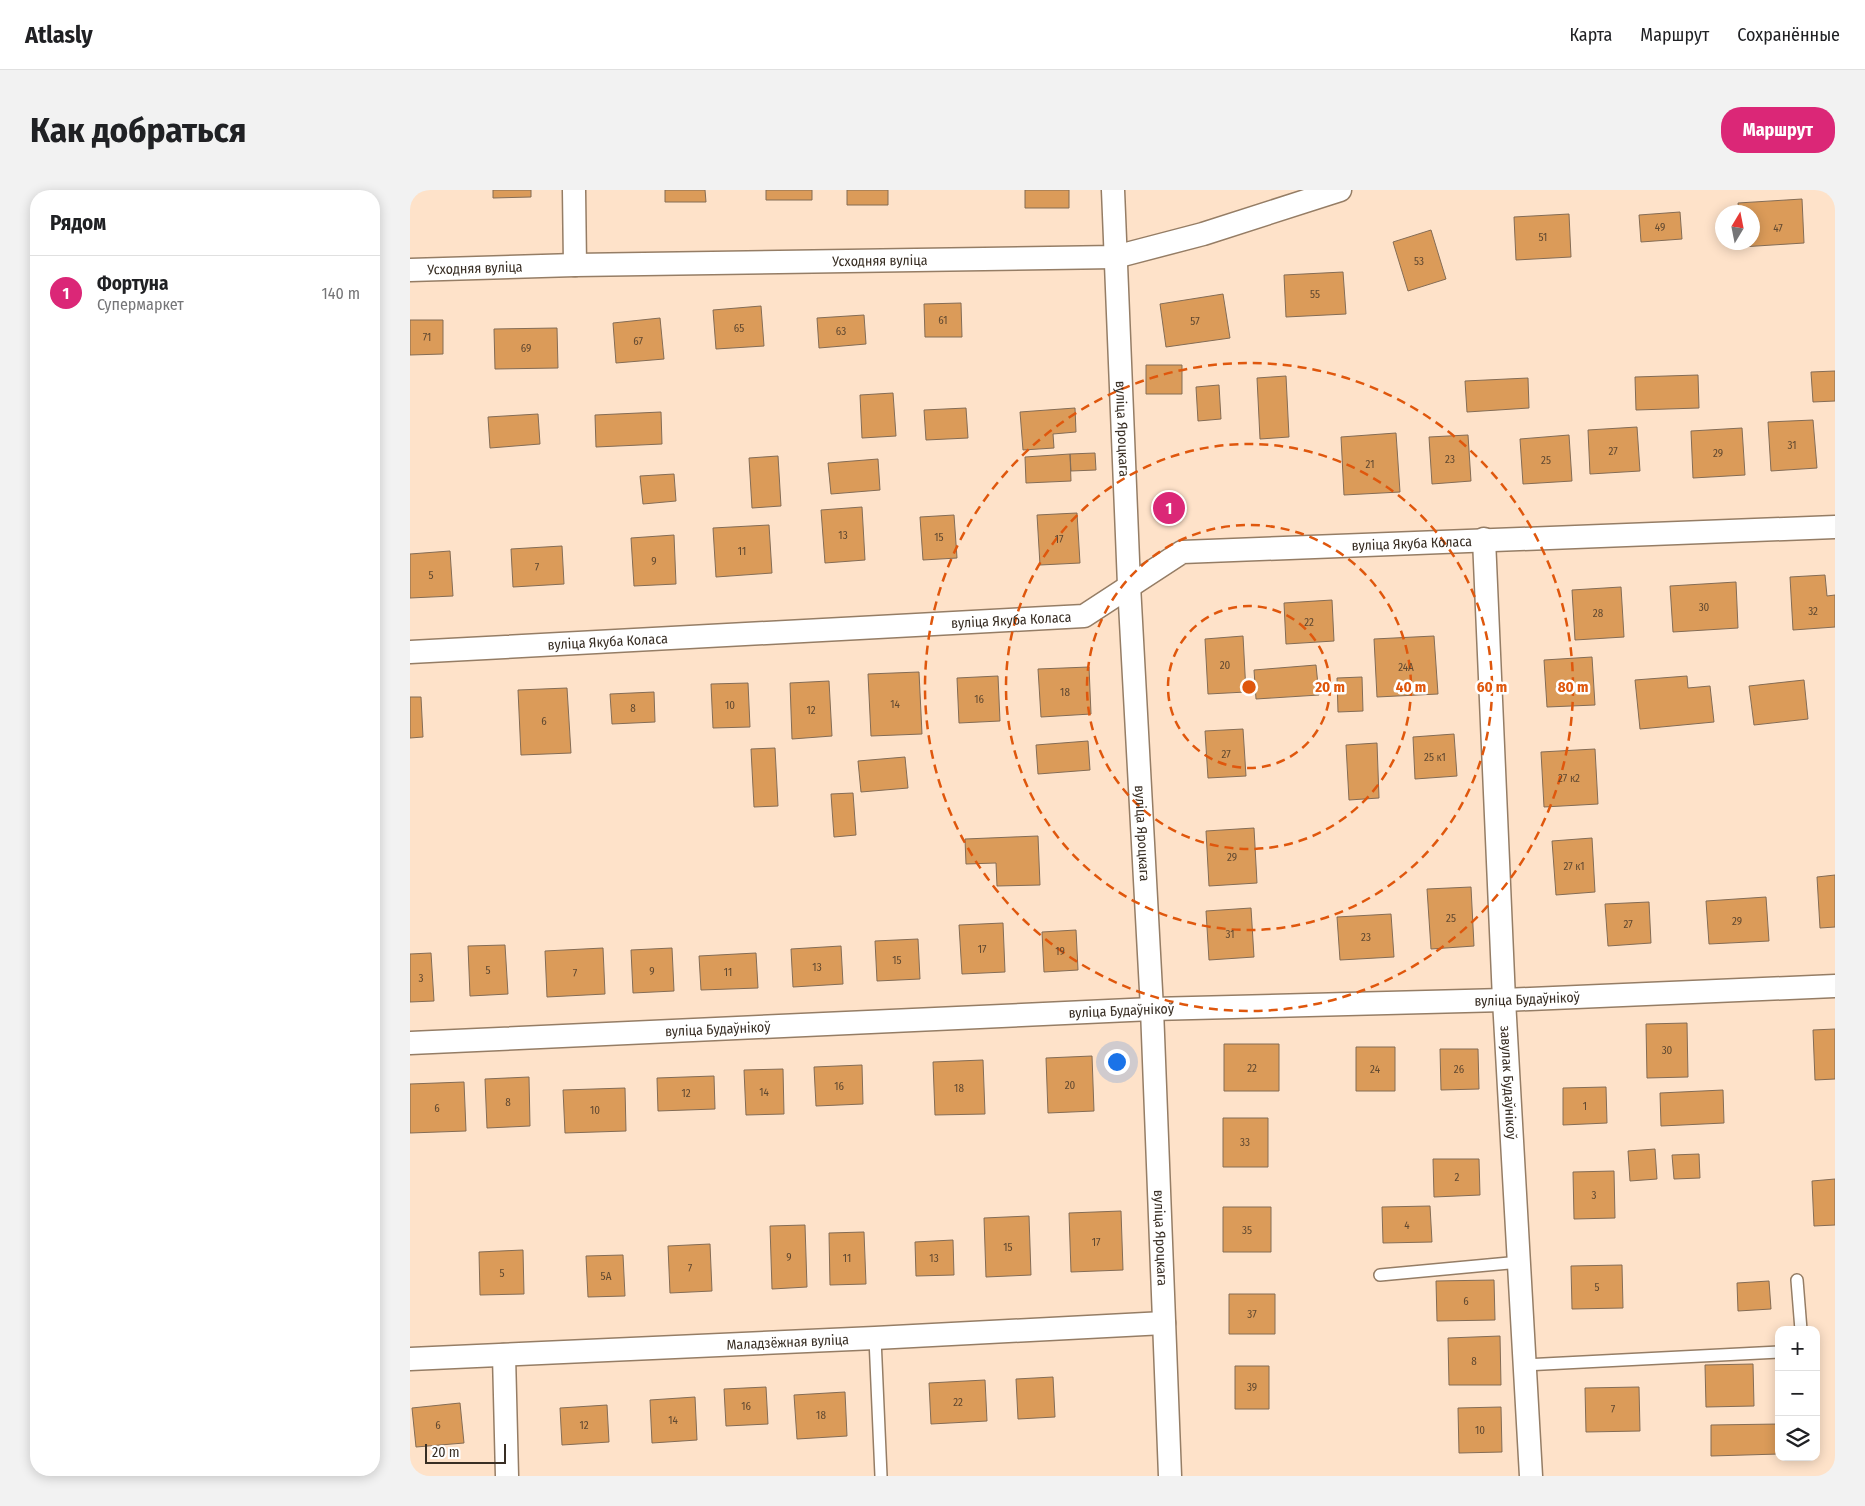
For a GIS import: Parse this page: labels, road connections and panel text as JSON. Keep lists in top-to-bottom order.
{
  "streets": {
    "street": [
      "Усходняя вуліца",
      "вуліца Яроцкага",
      "вуліца Якуба Коласа",
      "вуліца Будаўнікоў",
      "завулак Будаўнікоў",
      "Маладзёжная вуліца"
    ]
  },
  "crossings": [
    ["Усходняя вуліца", "вуліца Яроцкага"],
    ["вуліца Яроцкага", "вуліца Якуба Коласа"],
    ["вуліца Яроцкага", "вуліца Будаўнікоў"],
    ["вуліца Яроцкага", "Маладзёжная вуліца"],
    ["вуліца Якуба Коласа", "завулак Будаўнікоў"],
    ["вуліца Будаўнікоў", "завулак Будаўнікоў"]
  ],
  "house_numbers": [
    "49",
    "47",
    "51",
    "53",
    "55",
    "61",
    "57",
    "65",
    "63",
    "71",
    "67",
    "69",
    "31",
    "27",
    "29",
    "23",
    "25",
    "21",
    "13",
    "15",
    "17",
    "11",
    "9",
    "7",
    "5",
    "30",
    "32",
    "28",
    "22",
    "20",
    "24А",
    "18",
    "16",
    "14",
    "10",
    "8",
    "12",
    "6",
    "27",
    "25 к1",
    "27 к2",
    "29",
    "27 к1",
    "25",
    "29",
    "27",
    "31",
    "23",
    "17",
    "19",
    "15",
    "13",
    "5",
    "9",
    "11",
    "7",
    "3",
    "30",
    "22",
    "24",
    "26",
    "20",
    "16",
    "18",
    "14",
    "12",
    "8",
    "1",
    "6",
    "10",
    "33",
    "2",
    "3",
    "4",
    "35",
    "17",
    "15",
    "9",
    "11",
    "13",
    "7",
    "5",
    "5А",
    "5",
    "6",
    "37",
    "8",
    "39",
    "22",
    "16",
    "7",
    "18",
    "14",
    "6",
    "12",
    "10"
  ],
  "scale_bar": "20 m",
  "north": "top",
  "page": {
    "header": "Atlasly",
    "nav": ["Карта", "Маршрут", "Сохранённые"],
    "buttons": "Маршрут",
    "title": "Как добраться",
    "heading": "Рядом",
    "list": [
      {
        "mark": "1",
        "name": "Фортуна",
        "note": "Супермаркет",
        "value": "140 m"
      }
    ],
    "pins": "1",
    "map_buttons": ["+", "−"],
    "scale": "20 m"
  },
  "rings": [
    "20 m",
    "40 m",
    "60 m",
    "80 m"
  ]
}
